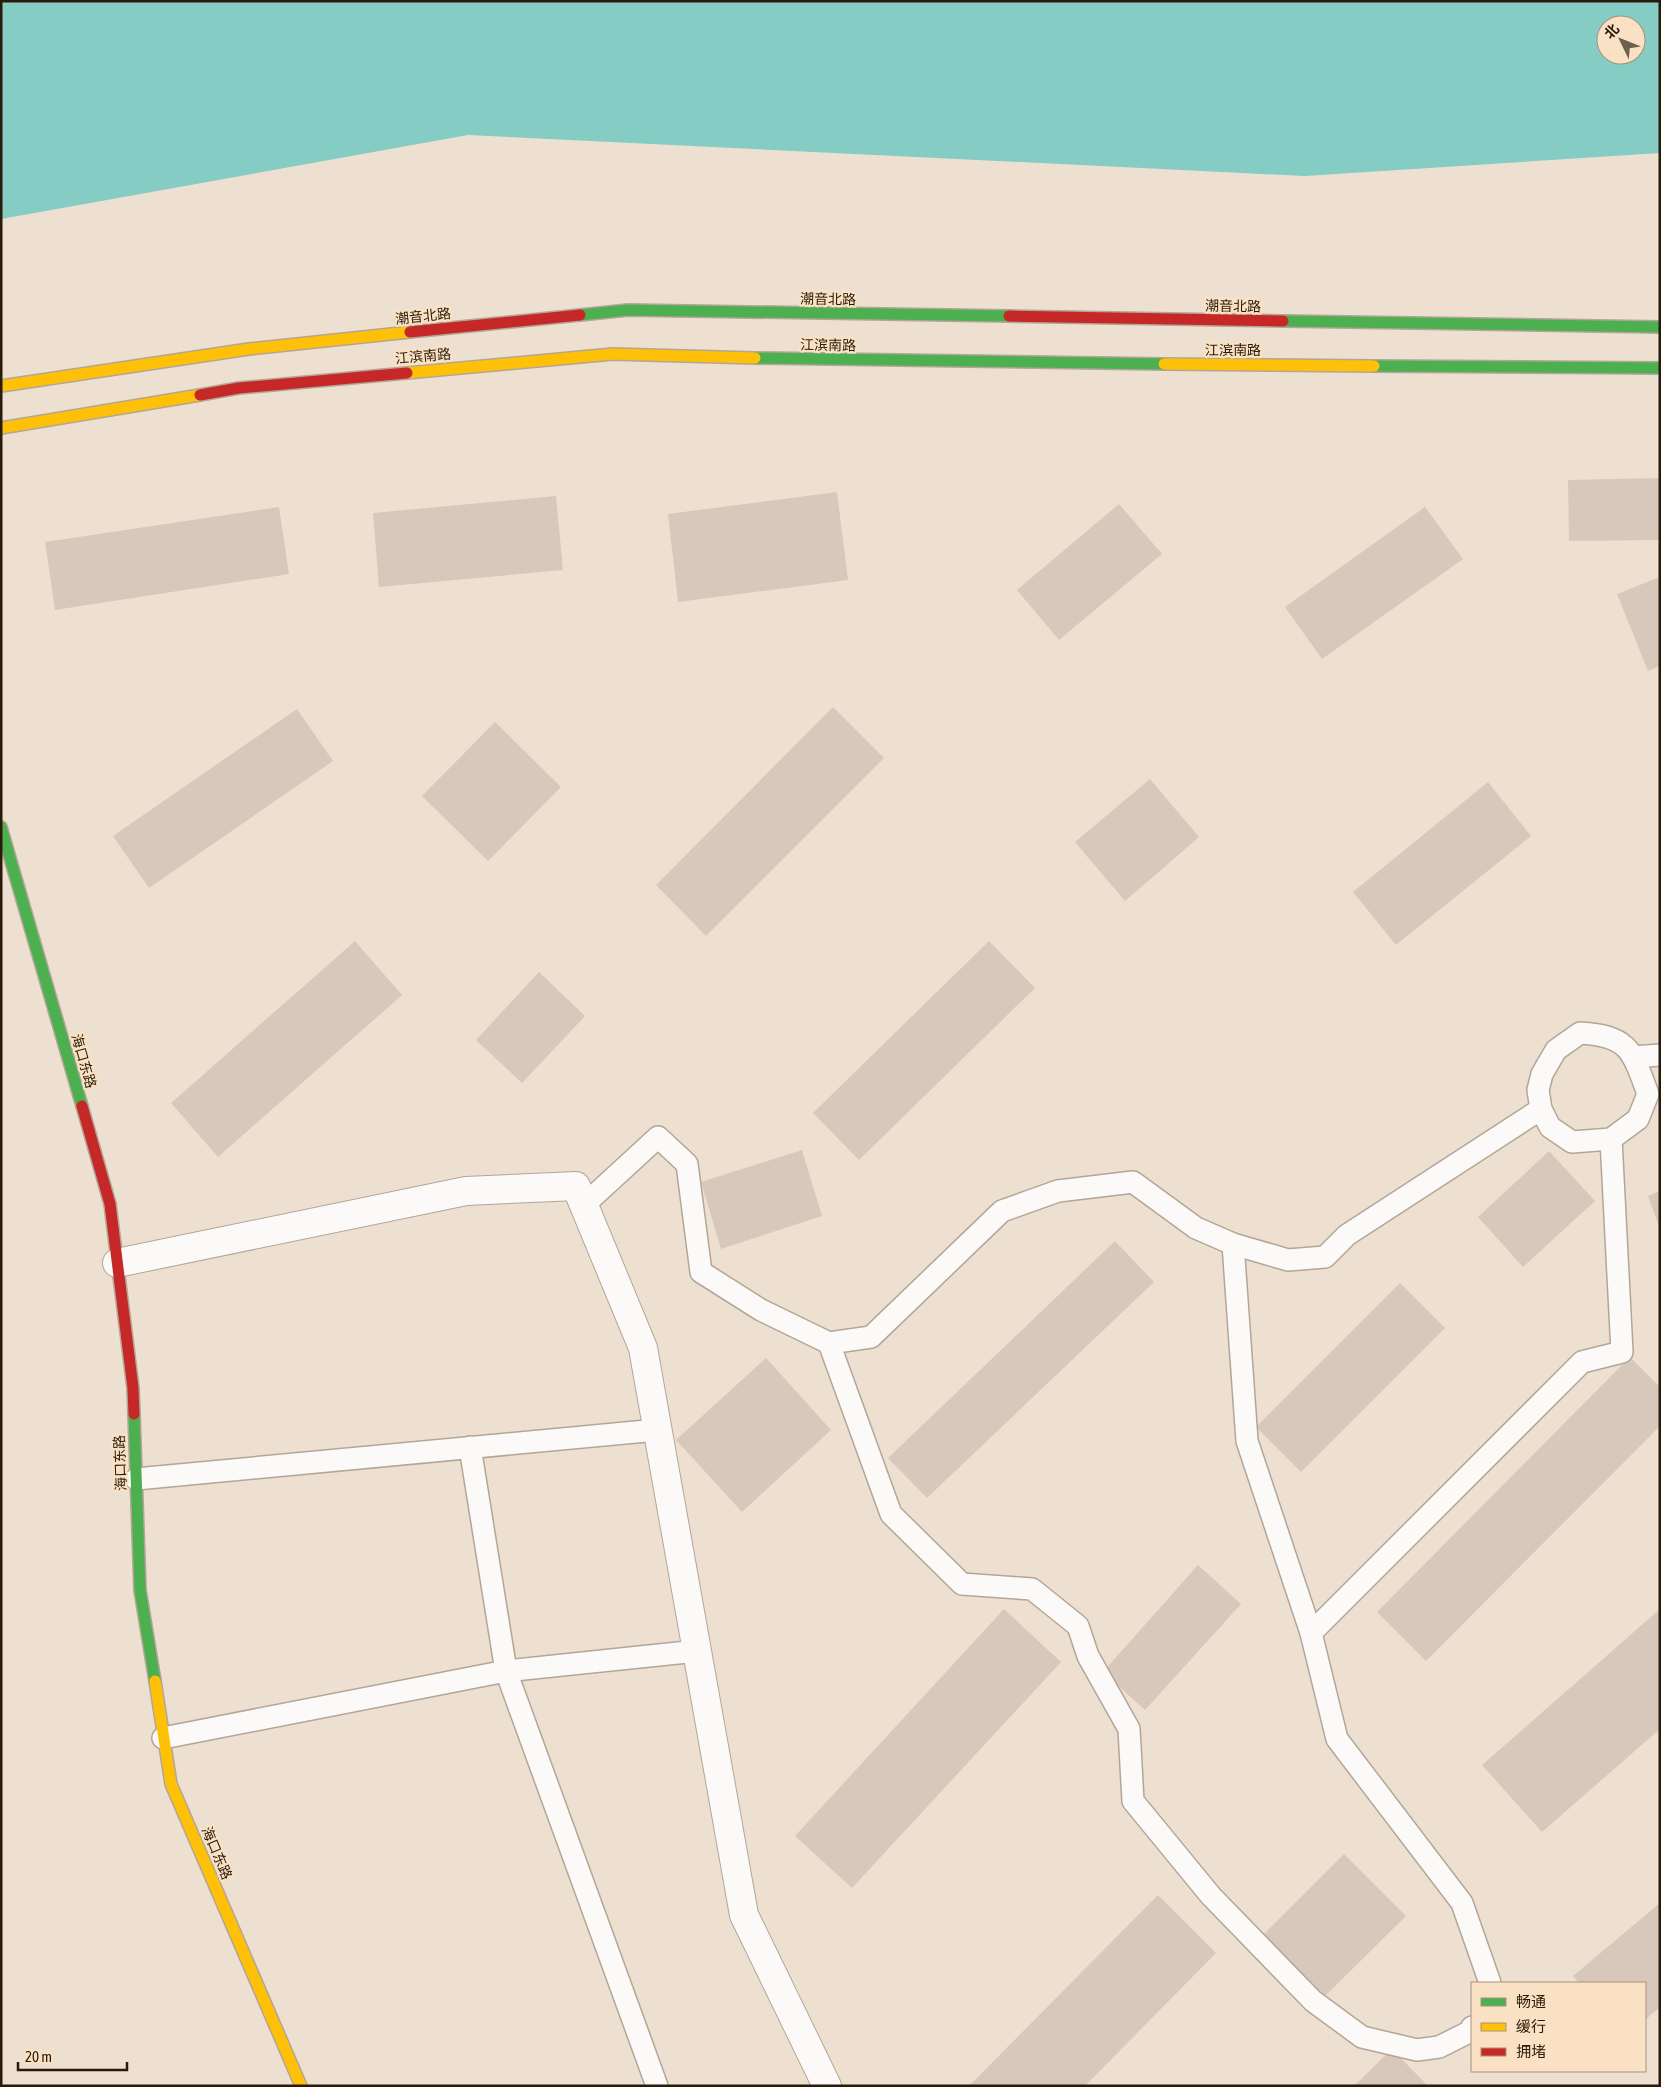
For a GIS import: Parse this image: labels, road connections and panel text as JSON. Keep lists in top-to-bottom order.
{
  "streets": {
    "main road": ["潮音北路", "江滨南路", "海口东路"]
  },
  "legend": ["畅通", "缓行", "拥堵"],
  "scale_bar": "20 m",
  "north": "top left"
}
